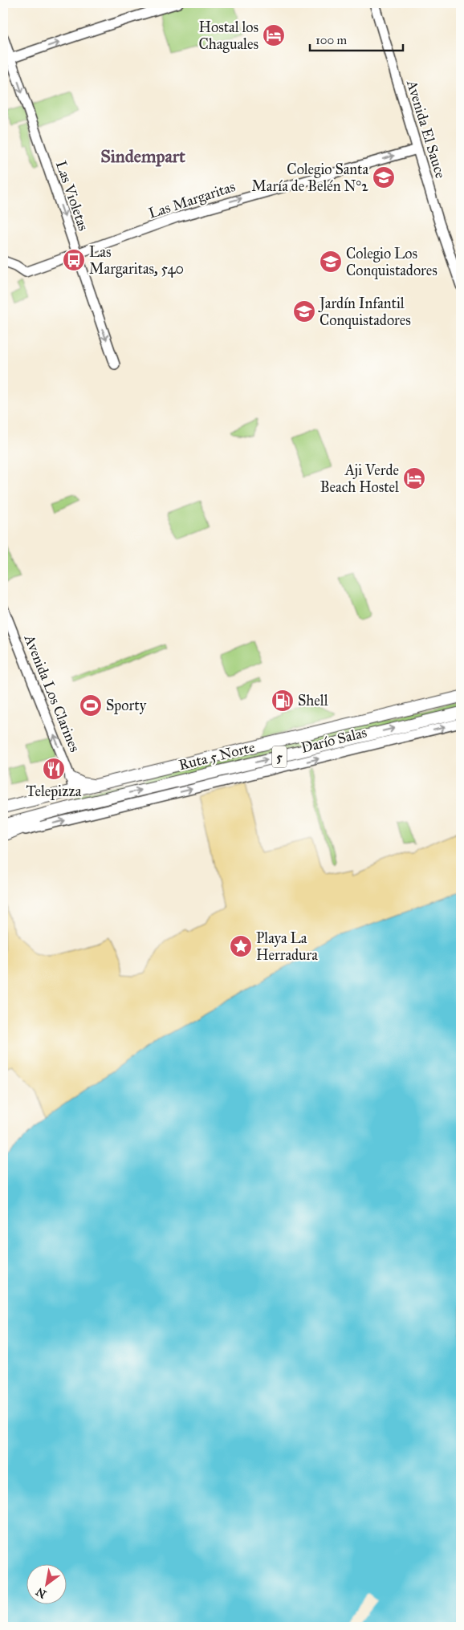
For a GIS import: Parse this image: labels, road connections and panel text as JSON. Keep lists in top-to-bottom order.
{
  "streets": {
    "highway": ["Ruta 5 Norte", "5"],
    "street": [
      "Avenida El Sauce",
      "Las Violetas",
      "Las Margaritas",
      "Avenida Los Clarines",
      "Darío Salas"
    ]
  },
  "crossings": [
    ["Avenida El Sauce", "Las Margaritas"],
    ["Las Violetas", "Las Margaritas"],
    ["Avenida Los Clarines", "Ruta 5 Norte"],
    ["Darío Salas", "Ruta 5 Norte"]
  ],
  "one_way": [
    "Las Violetas",
    "Las Margaritas",
    "Avenida Los Clarines",
    "Darío Salas"
  ],
  "districts": ["Sindempart"],
  "places": {
    "hotel": ["Hostal los Chaguales", "Aji Verde Beach Hostel"],
    "school or university": ["Colegio Santa María de Belén N°2", "Colegio Los Conquistadores", "Jardín Infantil Conquistadores"],
    "bus stop": ["Las Margaritas, 540"],
    "fuel station": ["Shell"],
    "sports": ["Sporty"],
    "restaurant": ["Telepizza"],
    "place": ["Playa La Herradura"]
  },
  "scale_bar": "100 m",
  "north": "bottom left"
}
